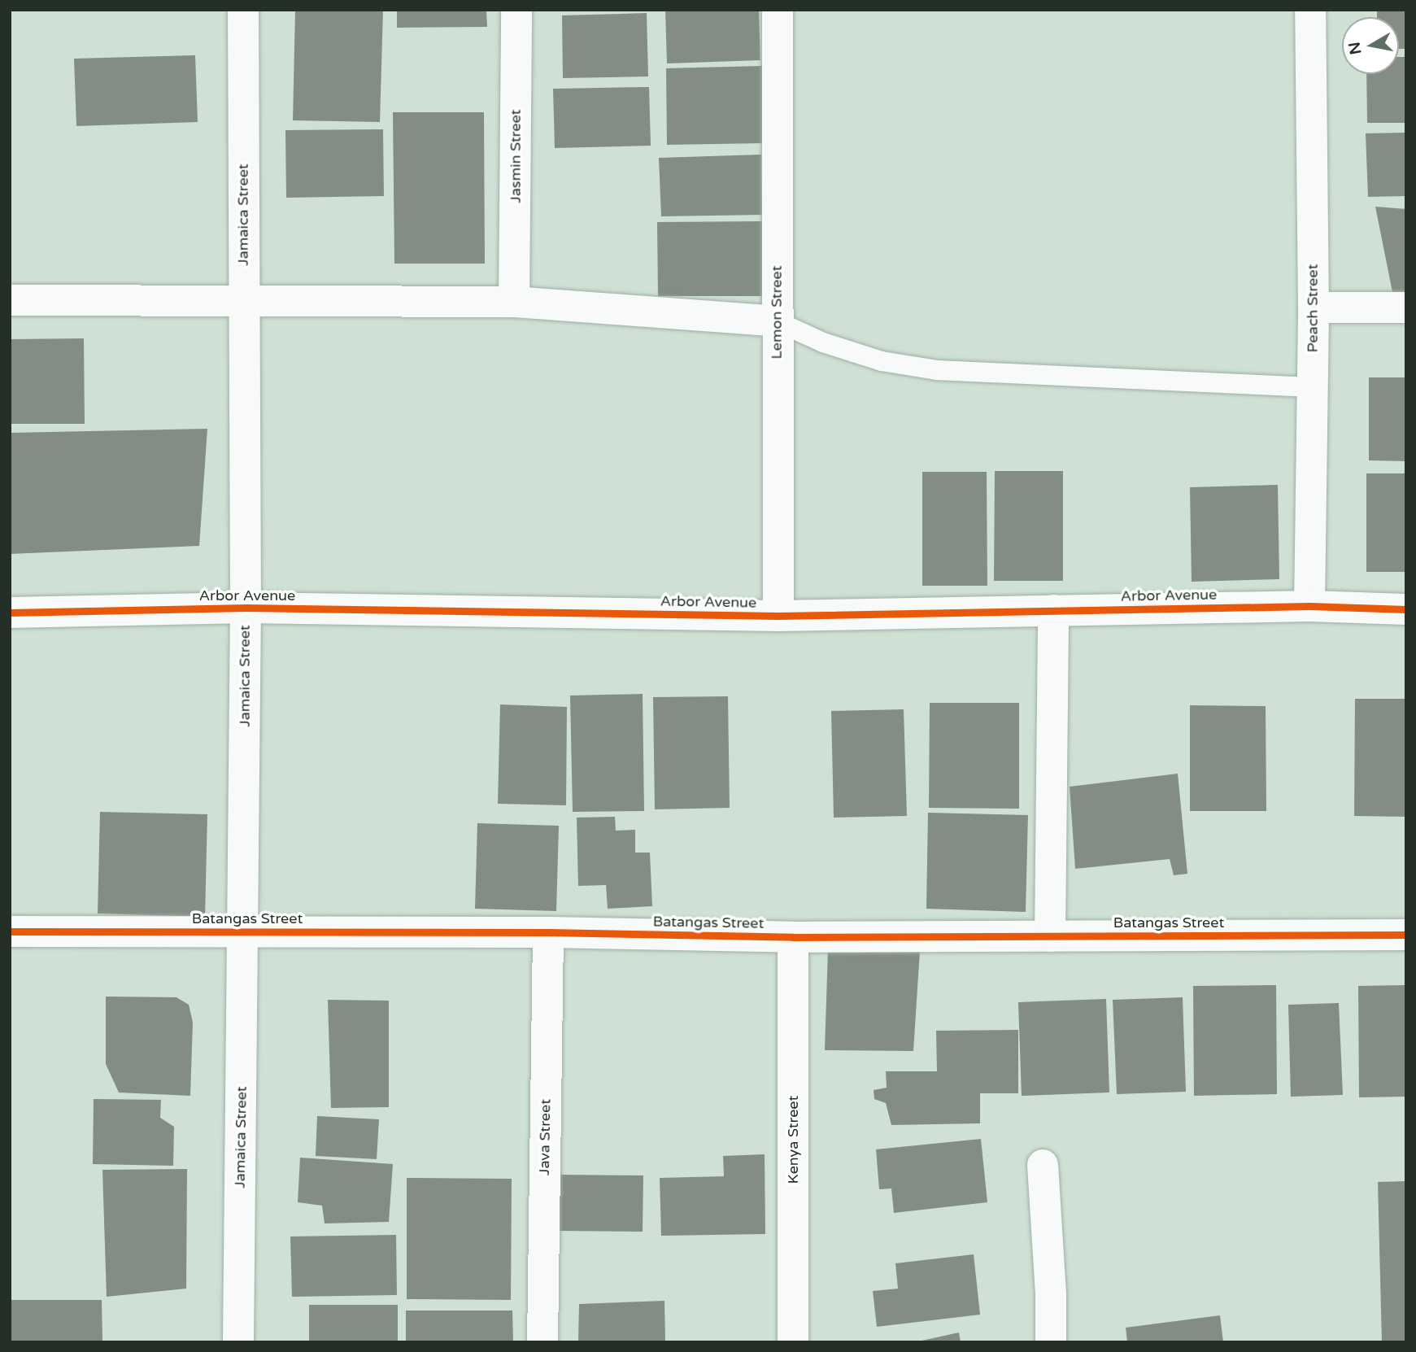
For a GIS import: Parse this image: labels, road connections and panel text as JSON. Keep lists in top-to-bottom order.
{
  "streets": {
    "street": [
      "Jasmin Street",
      "Jamaica Street",
      "Peach Street",
      "Lemon Street",
      "Arbor Avenue",
      "Batangas Street",
      "Java Street",
      "Kenya Street"
    ]
  },
  "crossings": [
    ["Jamaica Street", "Arbor Avenue"],
    ["Jamaica Street", "Batangas Street"],
    ["Peach Street", "Arbor Avenue"],
    ["Lemon Street", "Arbor Avenue"],
    ["Batangas Street", "Java Street"],
    ["Batangas Street", "Kenya Street"]
  ],
  "north": "left"
}
